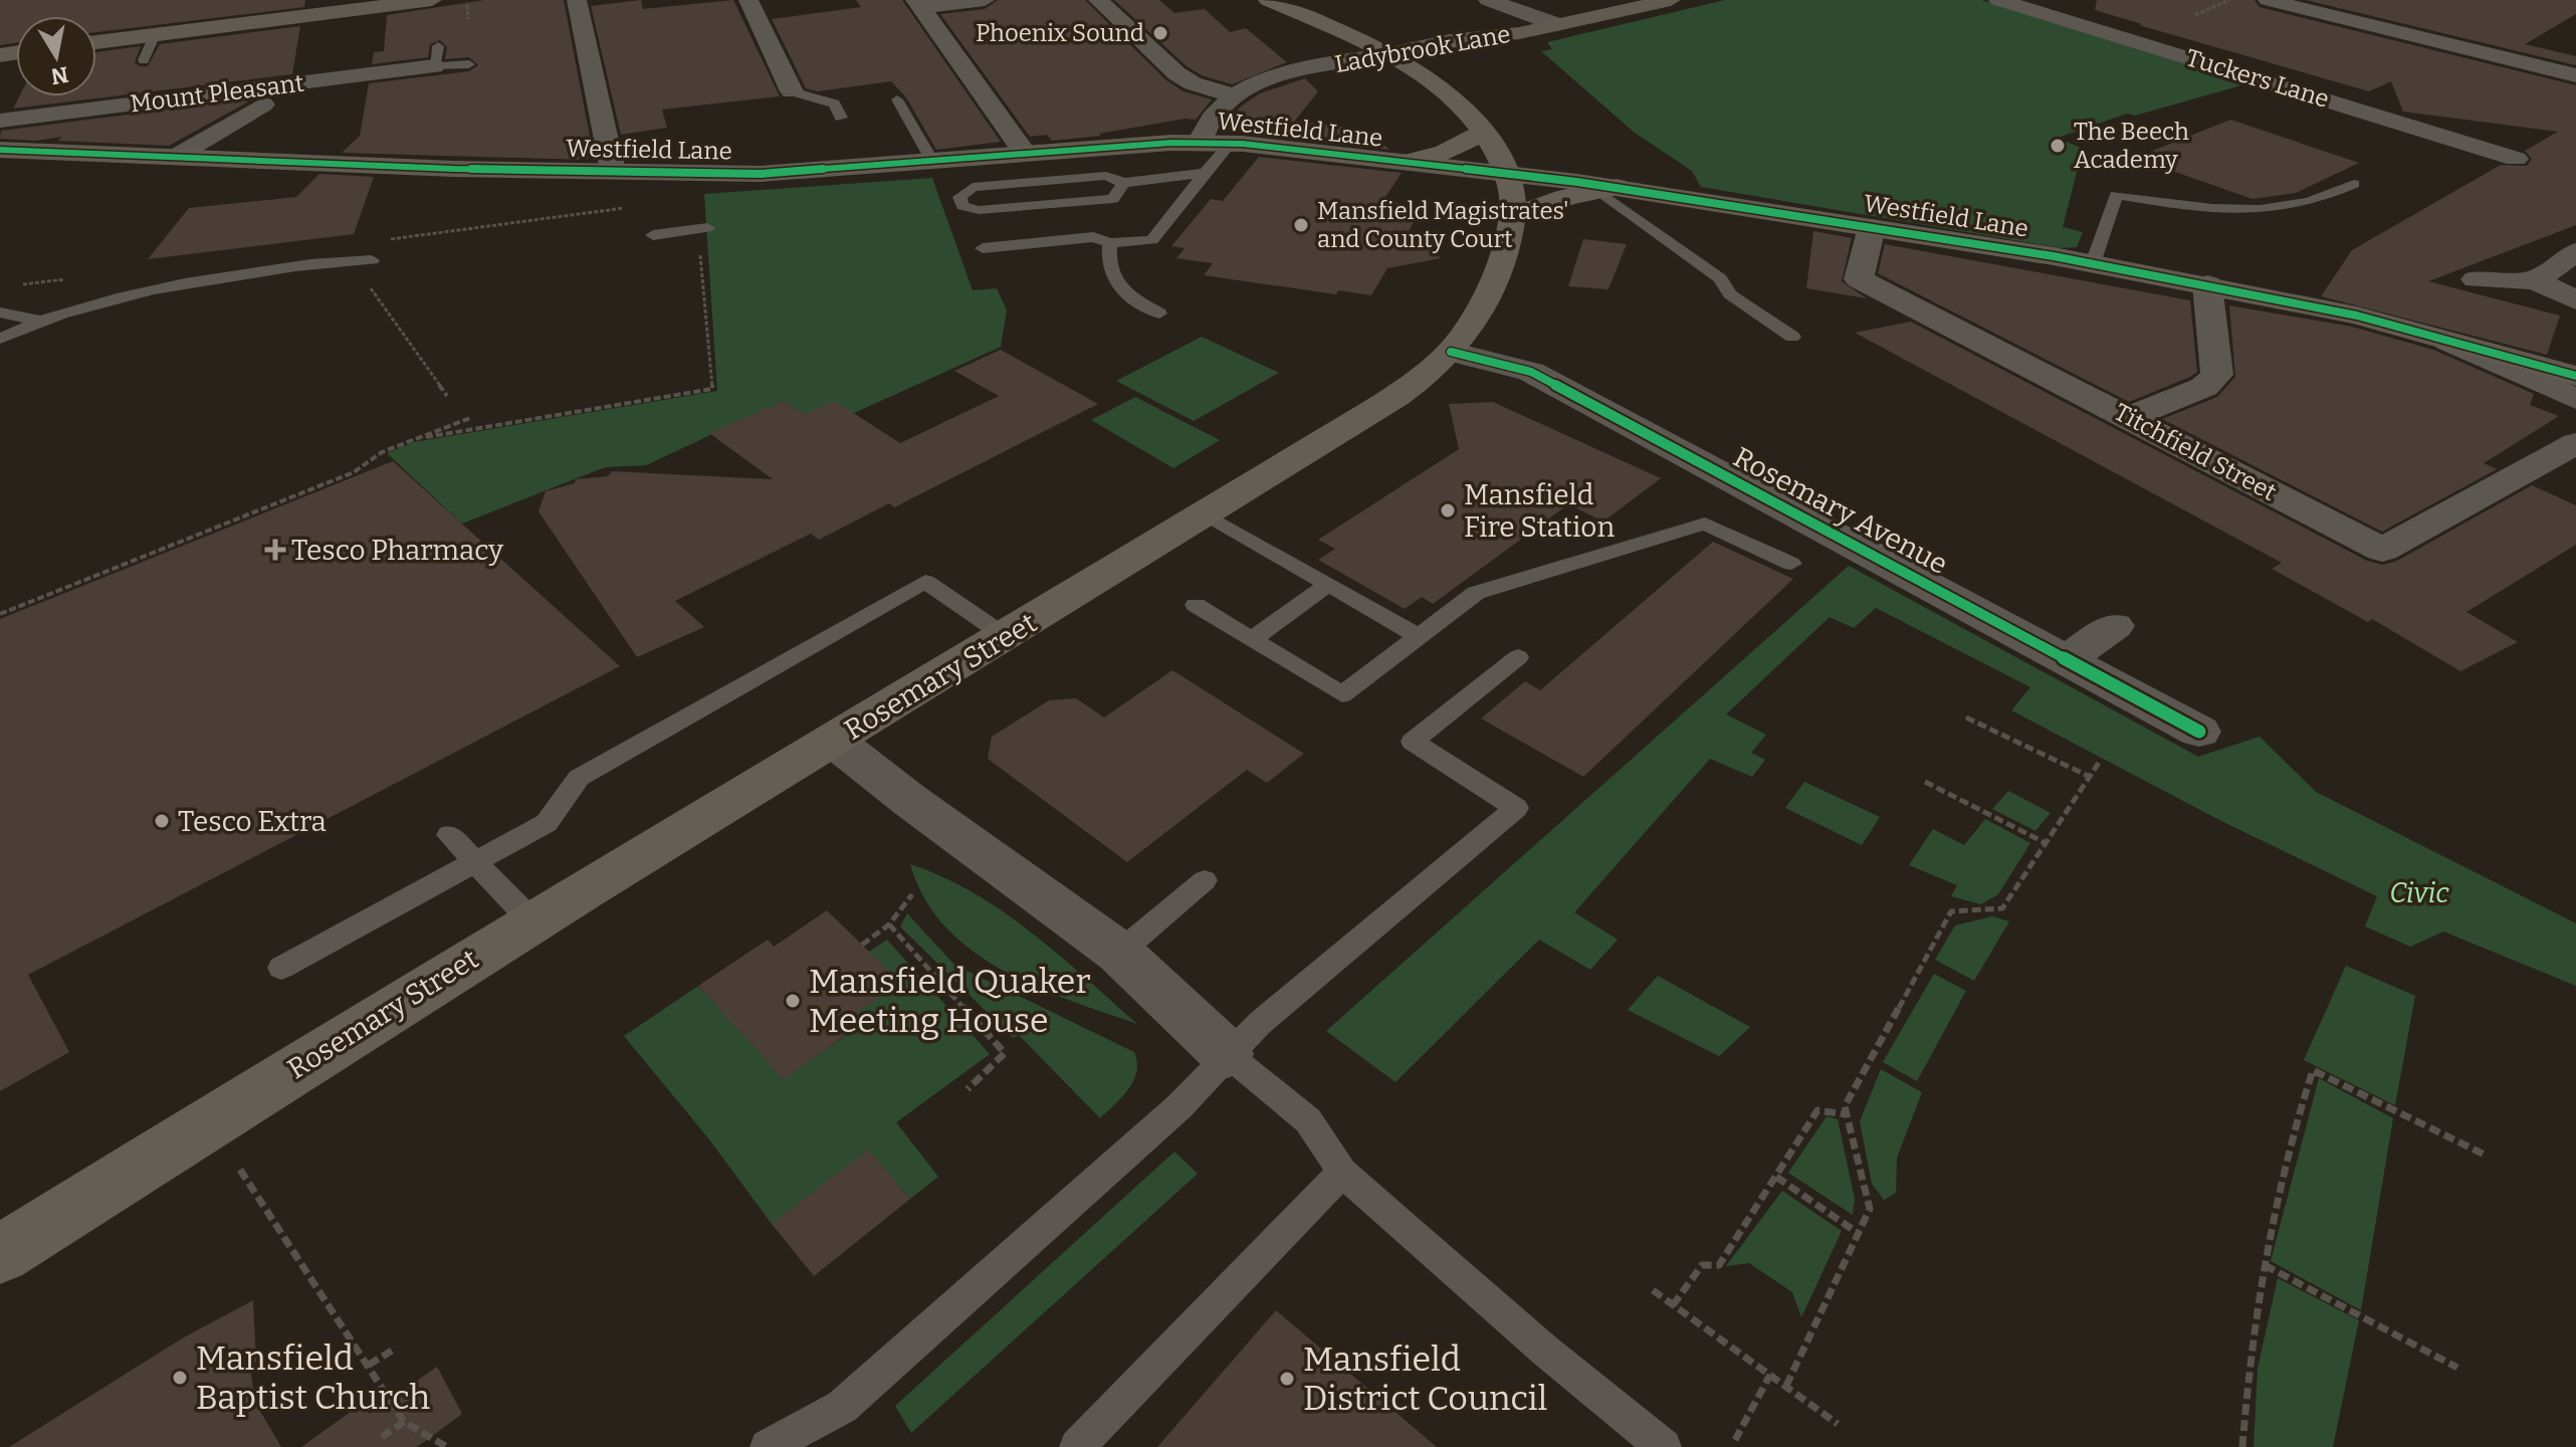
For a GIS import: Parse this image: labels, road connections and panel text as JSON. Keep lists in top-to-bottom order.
{
  "streets": {
    "highway": ["Rosemary Street"],
    "street": [
      "Ladybrook Lane",
      "Tuckers Lane",
      "Mount Pleasant",
      "Westfield Lane",
      "Titchfield Street",
      "Rosemary Avenue"
    ]
  },
  "crossings": [
    ["Ladybrook Lane", "Westfield Lane"],
    ["Ladybrook Lane", "Rosemary Street"],
    ["Westfield Lane", "Titchfield Street"],
    ["Westfield Lane", "Rosemary Street"],
    ["Rosemary Avenue", "Rosemary Street"]
  ],
  "parks": ["Civic"],
  "places": {
    "other": [
      "Phoenix Sound",
      "The Beech Academy",
      "Mansfield Magistrates' and County Court",
      "Mansfield Fire Station",
      "Tesco Extra",
      "Mansfield Quaker Meeting House",
      "Mansfield Baptist Church",
      "Mansfield District Council"
    ],
    "health": ["Tesco Pharmacy"]
  },
  "north": "bottom"
}
